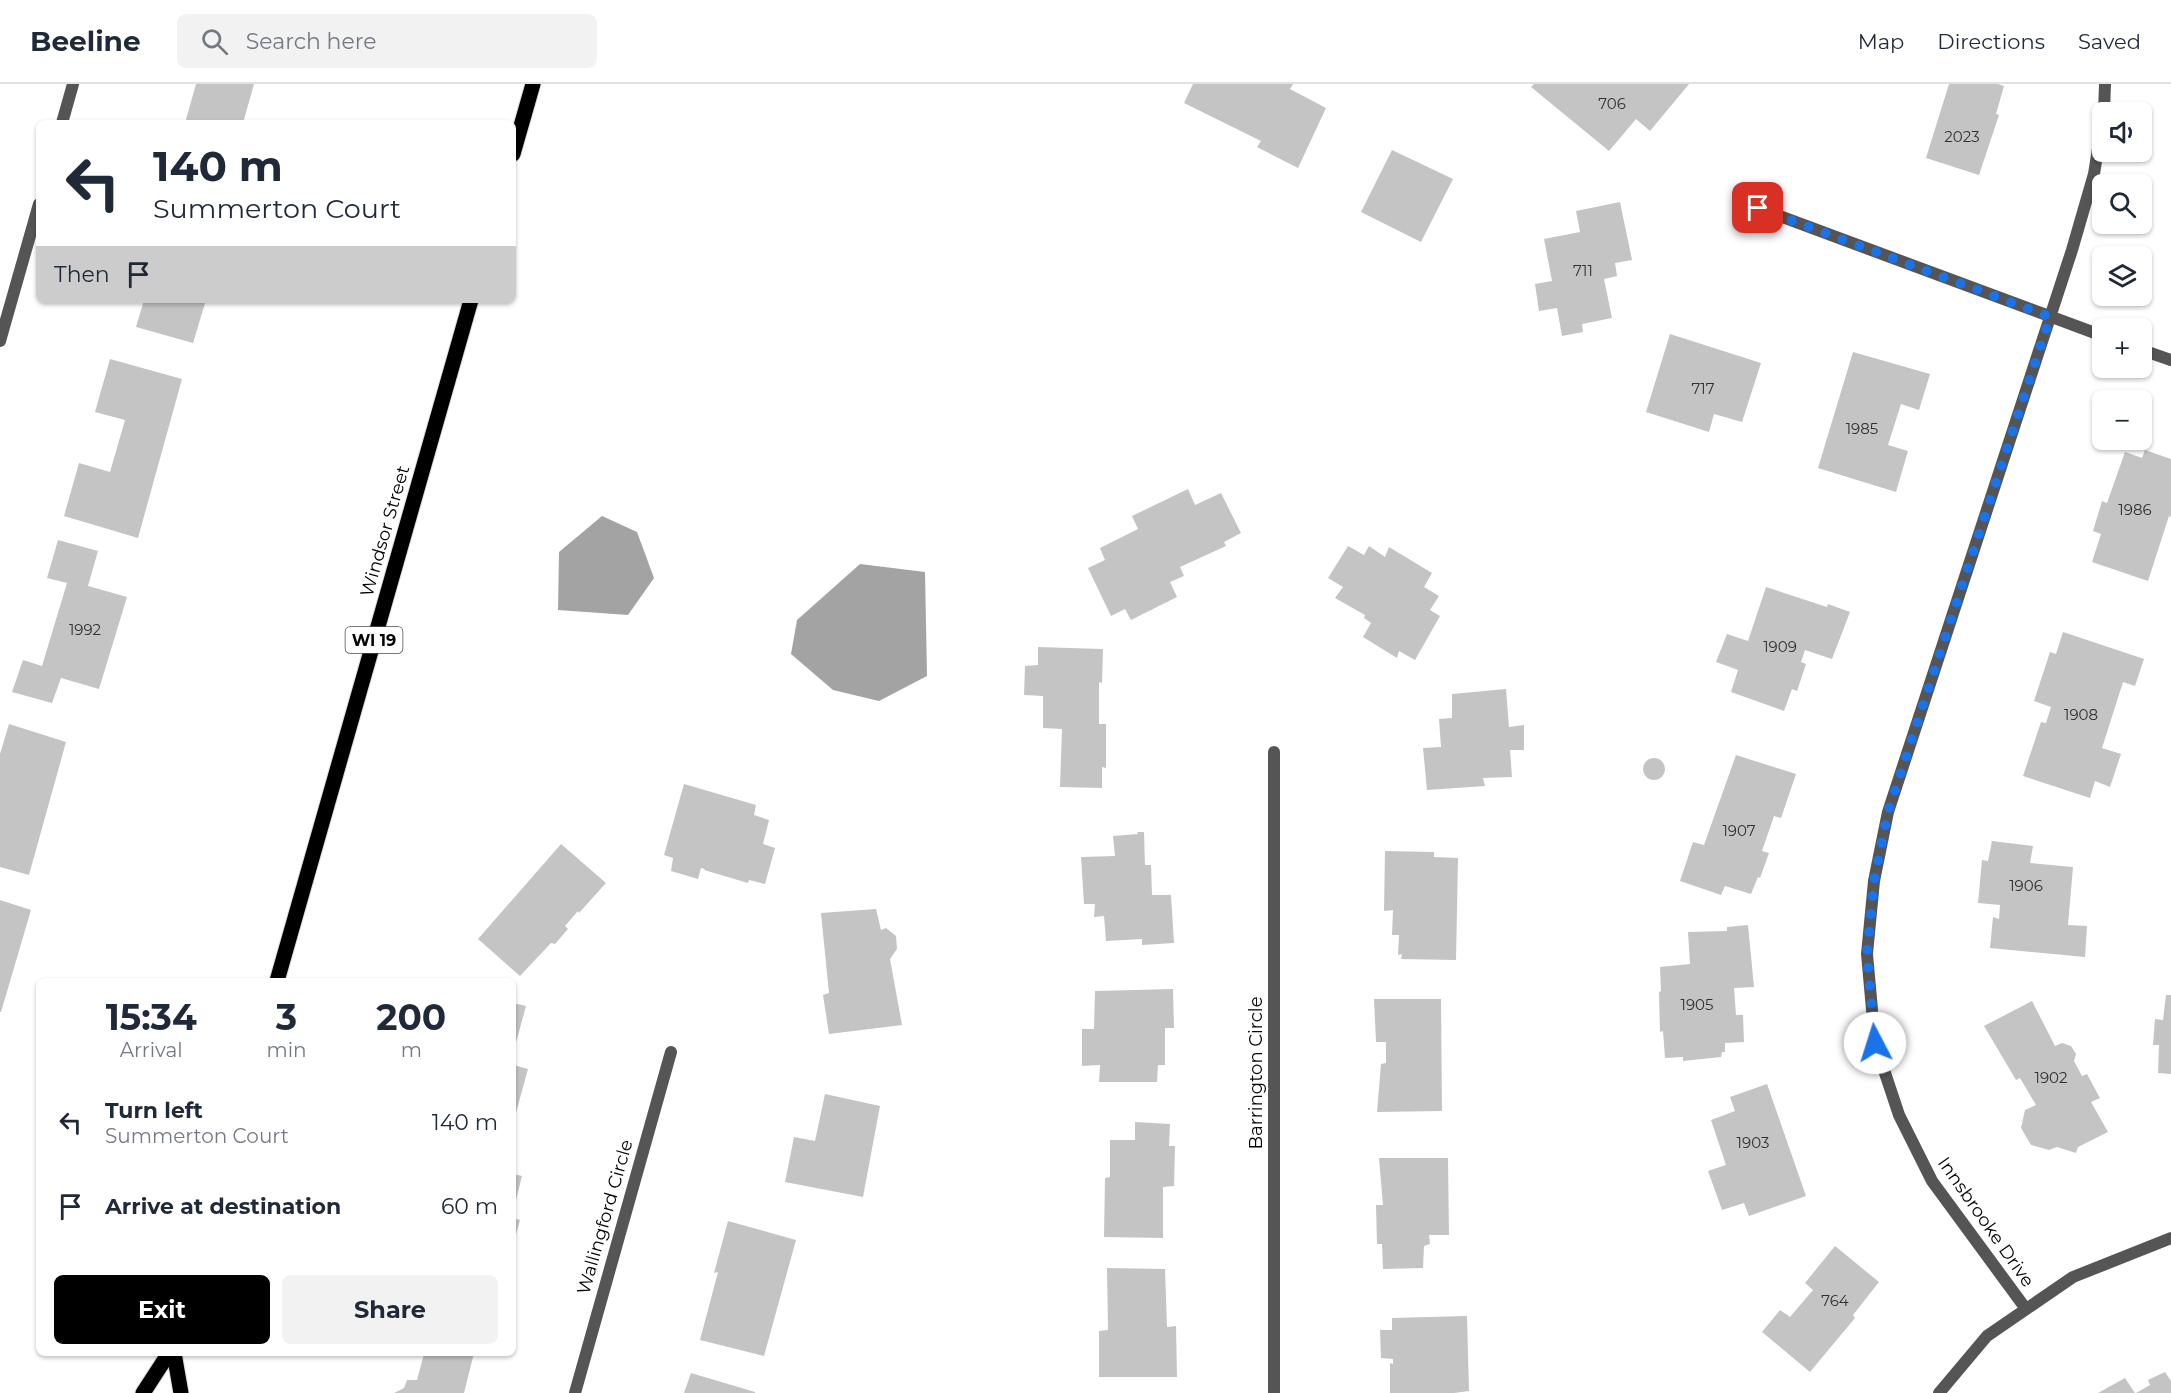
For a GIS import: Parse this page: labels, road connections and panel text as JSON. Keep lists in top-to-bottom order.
{
  "streets": {
    "main road": ["Windsor Street", "WI 19"],
    "street": ["Barrington Circle", "Wallingford Circle", "Innsbrooke Drive"]
  },
  "house_numbers": [
    "706",
    "2023",
    "711",
    "717",
    "1985",
    "1986",
    "1992",
    "1909",
    "1908",
    "1907",
    "1906",
    "1905",
    "1902",
    "1903",
    "764"
  ],
  "page": {
    "header": "Beeline",
    "search": "Search here",
    "nav": ["Map", "Directions", "Saved"],
    "map_buttons": ["+", "−"],
    "turn": ["140 m", "Summerton Court"],
    "then": "Then",
    "eta": [
      "15:34",
      "Arrival",
      "3",
      "min",
      "200",
      "m"
    ],
    "list": [
      {
        "name": "Turn left",
        "note": "Summerton Court",
        "value": "140 m"
      },
      {
        "name": "Arrive at destination",
        "value": "60 m"
      }
    ],
    "buttons": ["Exit", "Share"]
  }
}
